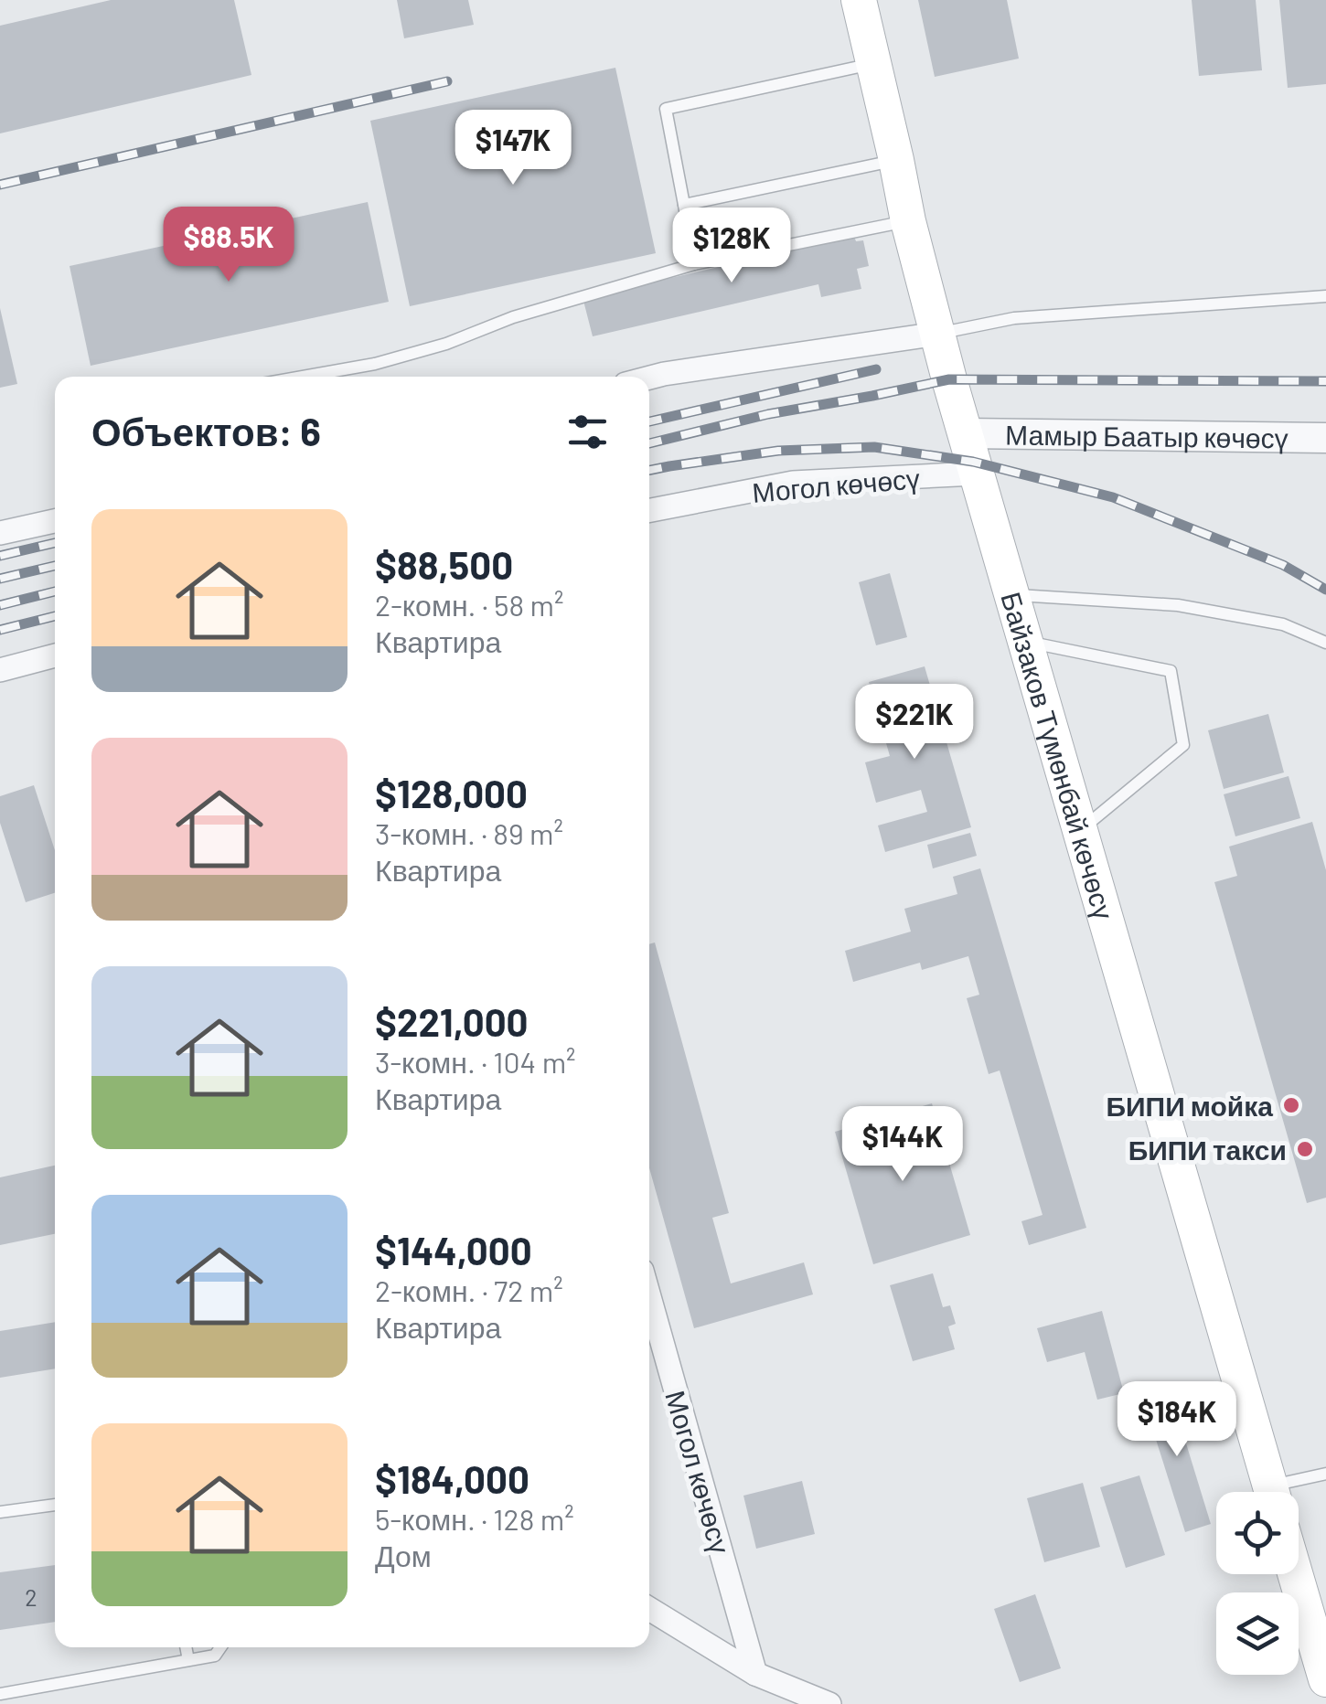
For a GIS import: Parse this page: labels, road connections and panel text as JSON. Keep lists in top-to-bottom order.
{
  "streets": {
    "main road": ["Байзаков Түмөнбай көчөсү"],
    "street": ["Мамыр Баатыр көчөсү", "Могол көчөсү"]
  },
  "crossings": [
    ["Мамыр Баатыр көчөсү", "Байзаков Түмөнбай көчөсү"],
    ["Могол көчөсү", "Байзаков Түмөнбай көчөсү"]
  ],
  "places": ["БИПИ мойка", "БИПИ такси"],
  "house_numbers": ["2"],
  "page": {
    "price": [
      "$147K",
      "$88.5K",
      "$128K",
      "$221K",
      "$144K",
      "$184K"
    ],
    "heading": "Объектов: 6",
    "list": [
      {
        "name": "$88,500",
        "note": "2-комн. · 58 m² · Квартира"
      },
      {
        "name": "$128,000",
        "note": "3-комн. · 89 m² · Квартира"
      },
      {
        "name": "$221,000",
        "note": "3-комн. · 104 m² · Квартира"
      },
      {
        "name": "$144,000",
        "note": "2-комн. · 72 m² · Квартира"
      },
      {
        "name": "$184,000",
        "note": "5-комн. · 128 m² · Дом"
      }
    ]
  }
}
